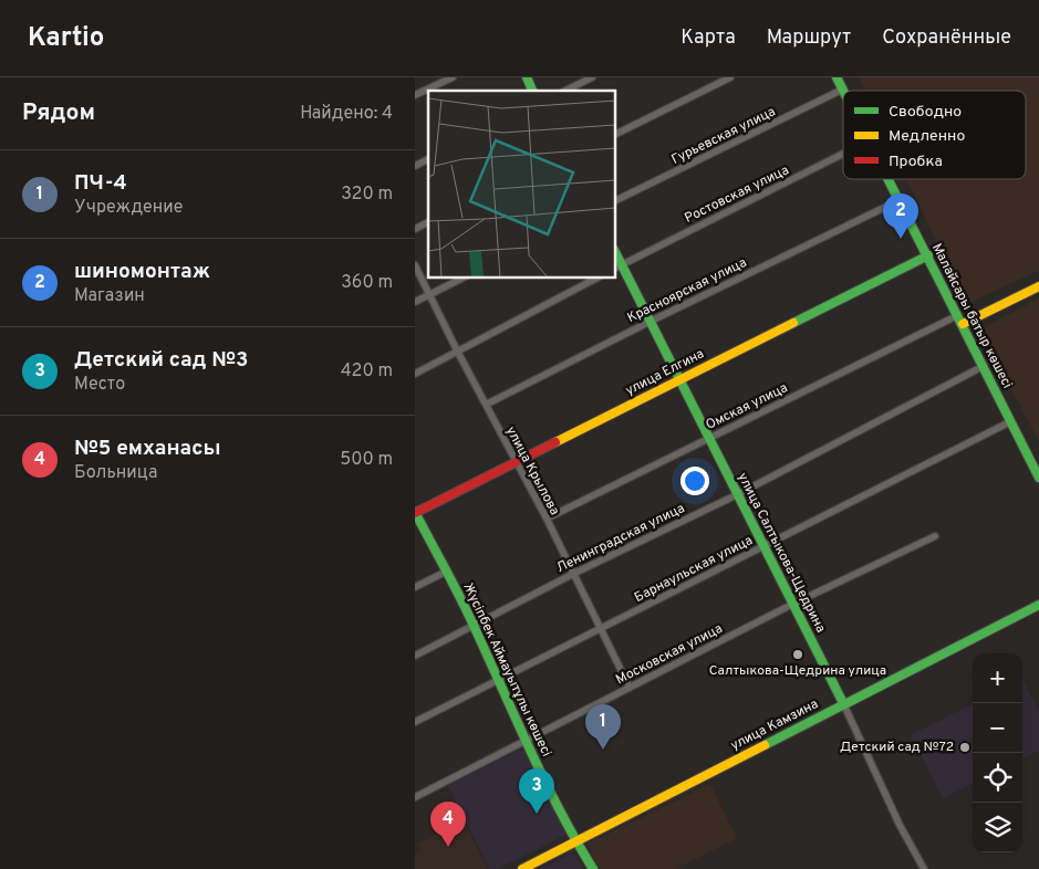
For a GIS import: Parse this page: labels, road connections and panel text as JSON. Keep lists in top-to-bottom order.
{
  "streets": {
    "street": [
      "Гурьевская улица",
      "Ростовская улица",
      "Красноярская улица",
      "Малайсары батыр көшесі",
      "улица Елгина",
      "Омская улица",
      "улица Крылова",
      "Ленинградская улица",
      "улица Салтыкова-Щедрина",
      "Барнаульская улица",
      "Московская улица",
      "Жүсіпбек Аймауытұлы көшесі",
      "улица Камзина"
    ]
  },
  "crossings": [
    ["Гурьевская улица", "Малайсары батыр көшесі"],
    ["Ростовская улица", "улица Салтыкова-Щедрина"],
    ["Красноярская улица", "Малайсары батыр көшесі"],
    ["Красноярская улица", "улица Крылова"],
    ["Красноярская улица", "улица Салтыкова-Щедрина"],
    ["Малайсары батыр көшесі", "улица Елгина"],
    ["Малайсары батыр көшесі", "Омская улица"],
    ["Малайсары батыр көшесі", "Ленинградская улица"],
    ["Малайсары батыр көшесі", "Барнаульская улица"],
    ["улица Елгина", "улица Крылова"],
    ["улица Елгина", "улица Салтыкова-Щедрина"],
    ["улица Елгина", "Жүсіпбек Аймауытұлы көшесі"],
    ["Омская улица", "улица Крылова"],
    ["Омская улица", "улица Салтыкова-Щедрина"],
    ["улица Крылова", "Ленинградская улица"],
    ["улица Крылова", "Барнаульская улица"],
    ["улица Крылова", "Московская улица"],
    ["Ленинградская улица", "улица Салтыкова-Щедрина"],
    ["Ленинградская улица", "Жүсіпбек Аймауытұлы көшесі"],
    ["улица Салтыкова-Щедрина", "Барнаульская улица"],
    ["улица Салтыкова-Щедрина", "Московская улица"],
    ["улица Салтыкова-Щедрина", "улица Камзина"],
    ["Барнаульская улица", "Жүсіпбек Аймауытұлы көшесі"],
    ["Московская улица", "Жүсіпбек Аймауытұлы көшесі"],
    ["Жүсіпбек Аймауытұлы көшесі", "улица Камзина"]
  ],
  "places": ["Салтыкова-Щедрина улица", "Детский сад №72"],
  "legend": ["Свободно", "Медленно", "Пробка"],
  "page": {
    "header": "Kartio",
    "nav": ["Карта", "Маршрут", "Сохранённые"],
    "heading": ["Рядом", "Найдено: 4"],
    "list": [
      {
        "mark": "1",
        "name": "ПЧ-4",
        "note": "Учреждение",
        "value": "320 m"
      },
      {
        "mark": "2",
        "name": "шиномонтаж",
        "note": "Магазин",
        "value": "360 m"
      },
      {
        "mark": "3",
        "name": "Детский сад №3",
        "note": "Место",
        "value": "420 m"
      },
      {
        "mark": "4",
        "name": "№5 емханасы",
        "note": "Больница",
        "value": "500 m"
      }
    ],
    "pins": [
      "2",
      "1",
      "3",
      "4"
    ],
    "map_buttons": ["+", "−"]
  }
}
